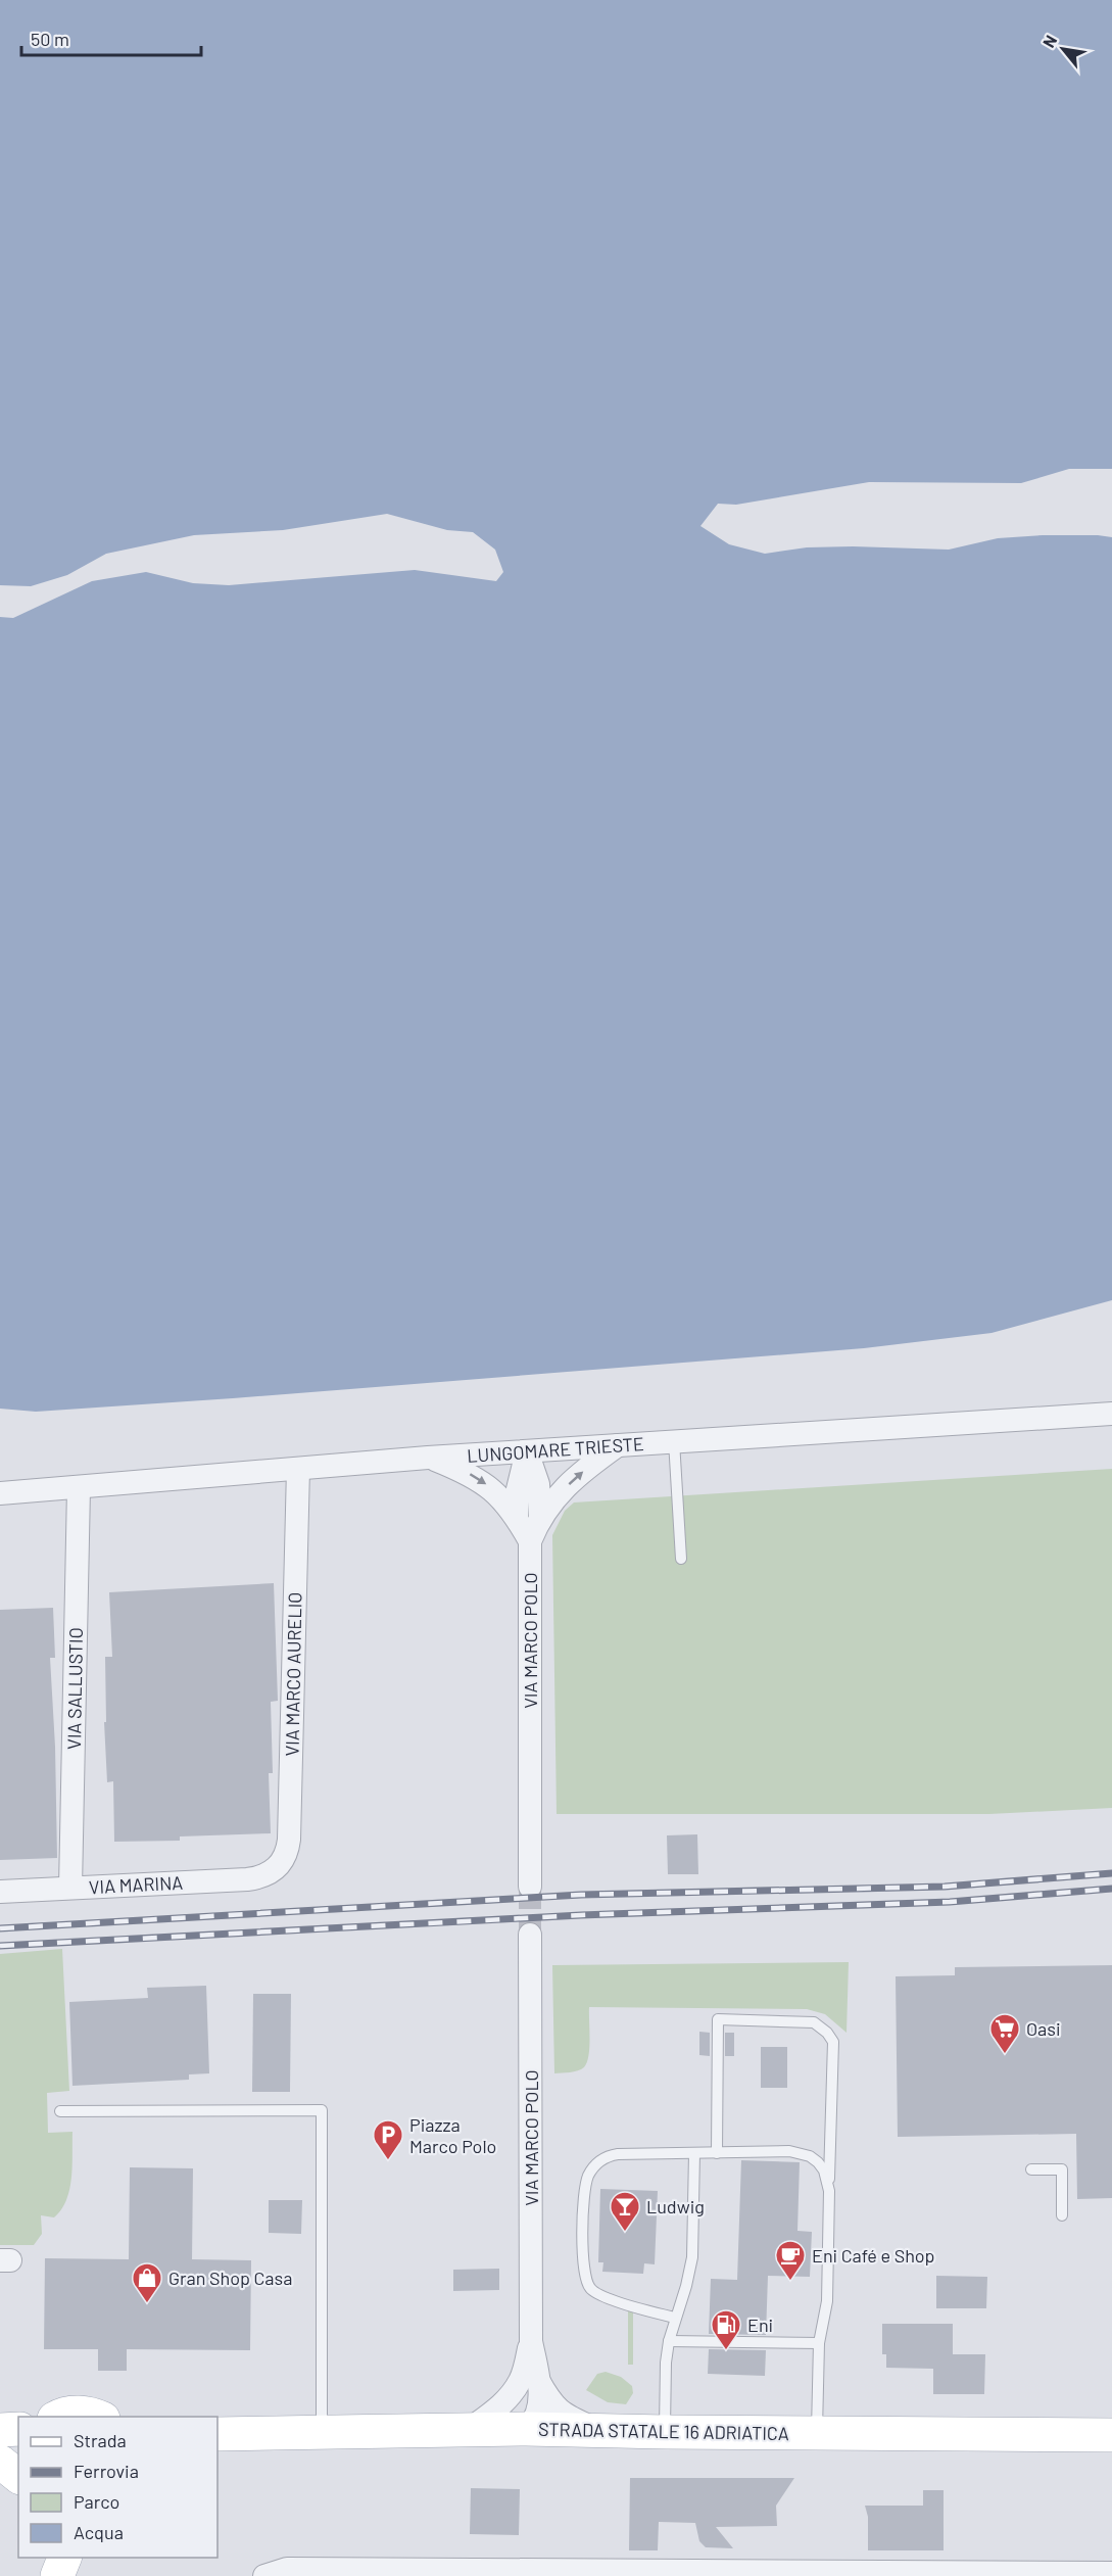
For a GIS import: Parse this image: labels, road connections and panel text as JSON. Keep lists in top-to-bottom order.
{
  "streets": {
    "main road": ["STRADA STATALE 16 ADRIATICA"],
    "street": [
      "LUNGOMARE TRIESTE",
      "VIA MARCO POLO",
      "VIA MARCO AURELIO",
      "VIA SALLUSTIO",
      "VIA MARINA"
    ]
  },
  "crossings": [
    ["LUNGOMARE TRIESTE", "VIA MARCO POLO"],
    ["LUNGOMARE TRIESTE", "VIA MARCO AURELIO"],
    ["LUNGOMARE TRIESTE", "VIA SALLUSTIO"],
    ["VIA MARCO POLO", "STRADA STATALE 16 ADRIATICA"],
    ["VIA MARCO AURELIO", "VIA MARINA"],
    ["VIA SALLUSTIO", "VIA MARINA"]
  ],
  "places": {
    "supermarket": ["Oasi"],
    "parking": ["Piazza Marco Polo"],
    "bar": ["Ludwig"],
    "cafe": ["Eni Café e Shop"],
    "shop": ["Gran Shop Casa"],
    "fuel station": ["Eni"]
  },
  "legend": [
    "Strada",
    "Ferrovia",
    "Parco",
    "Acqua"
  ],
  "scale_bar": "50 m",
  "north": "top left"
}
